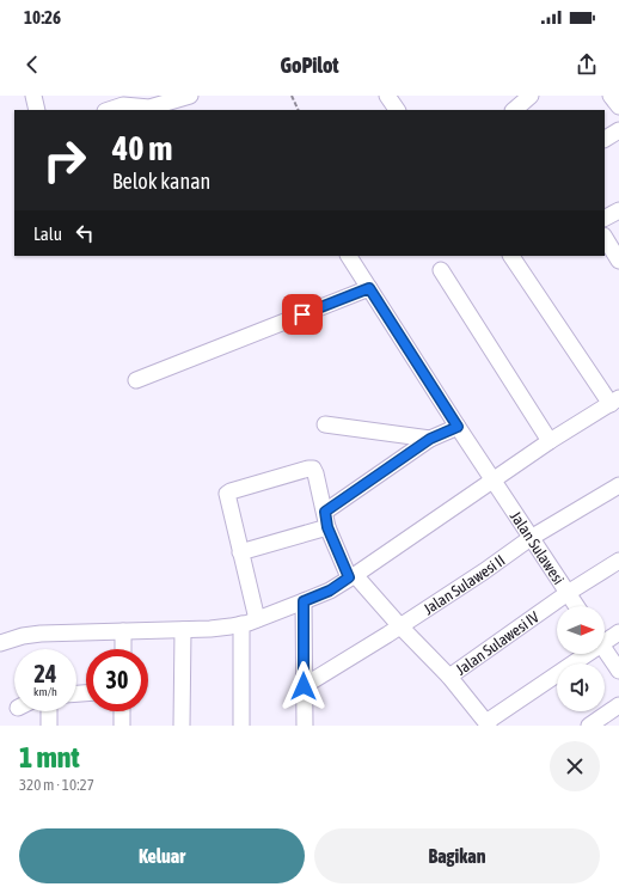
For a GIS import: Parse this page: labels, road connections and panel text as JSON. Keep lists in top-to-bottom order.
{
  "streets": {
    "street": ["Jalan Sulawesi", "Jalan Sulawesi II", "Jalan Sulawesi IV"]
  },
  "crossings": [
    ["Jalan Sulawesi", "Jalan Sulawesi II"],
    ["Jalan Sulawesi", "Jalan Sulawesi IV"]
  ],
  "north": "right",
  "page": {
    "status": "10:26",
    "header": "GoPilot",
    "turn": ["40 m", "Belok kanan"],
    "then": "Lalu",
    "speed": "24 km/h",
    "limit": "30",
    "heading": ["1 mnt", "320 m · 10:27"],
    "buttons": ["Keluar", "Bagikan"]
  }
}
